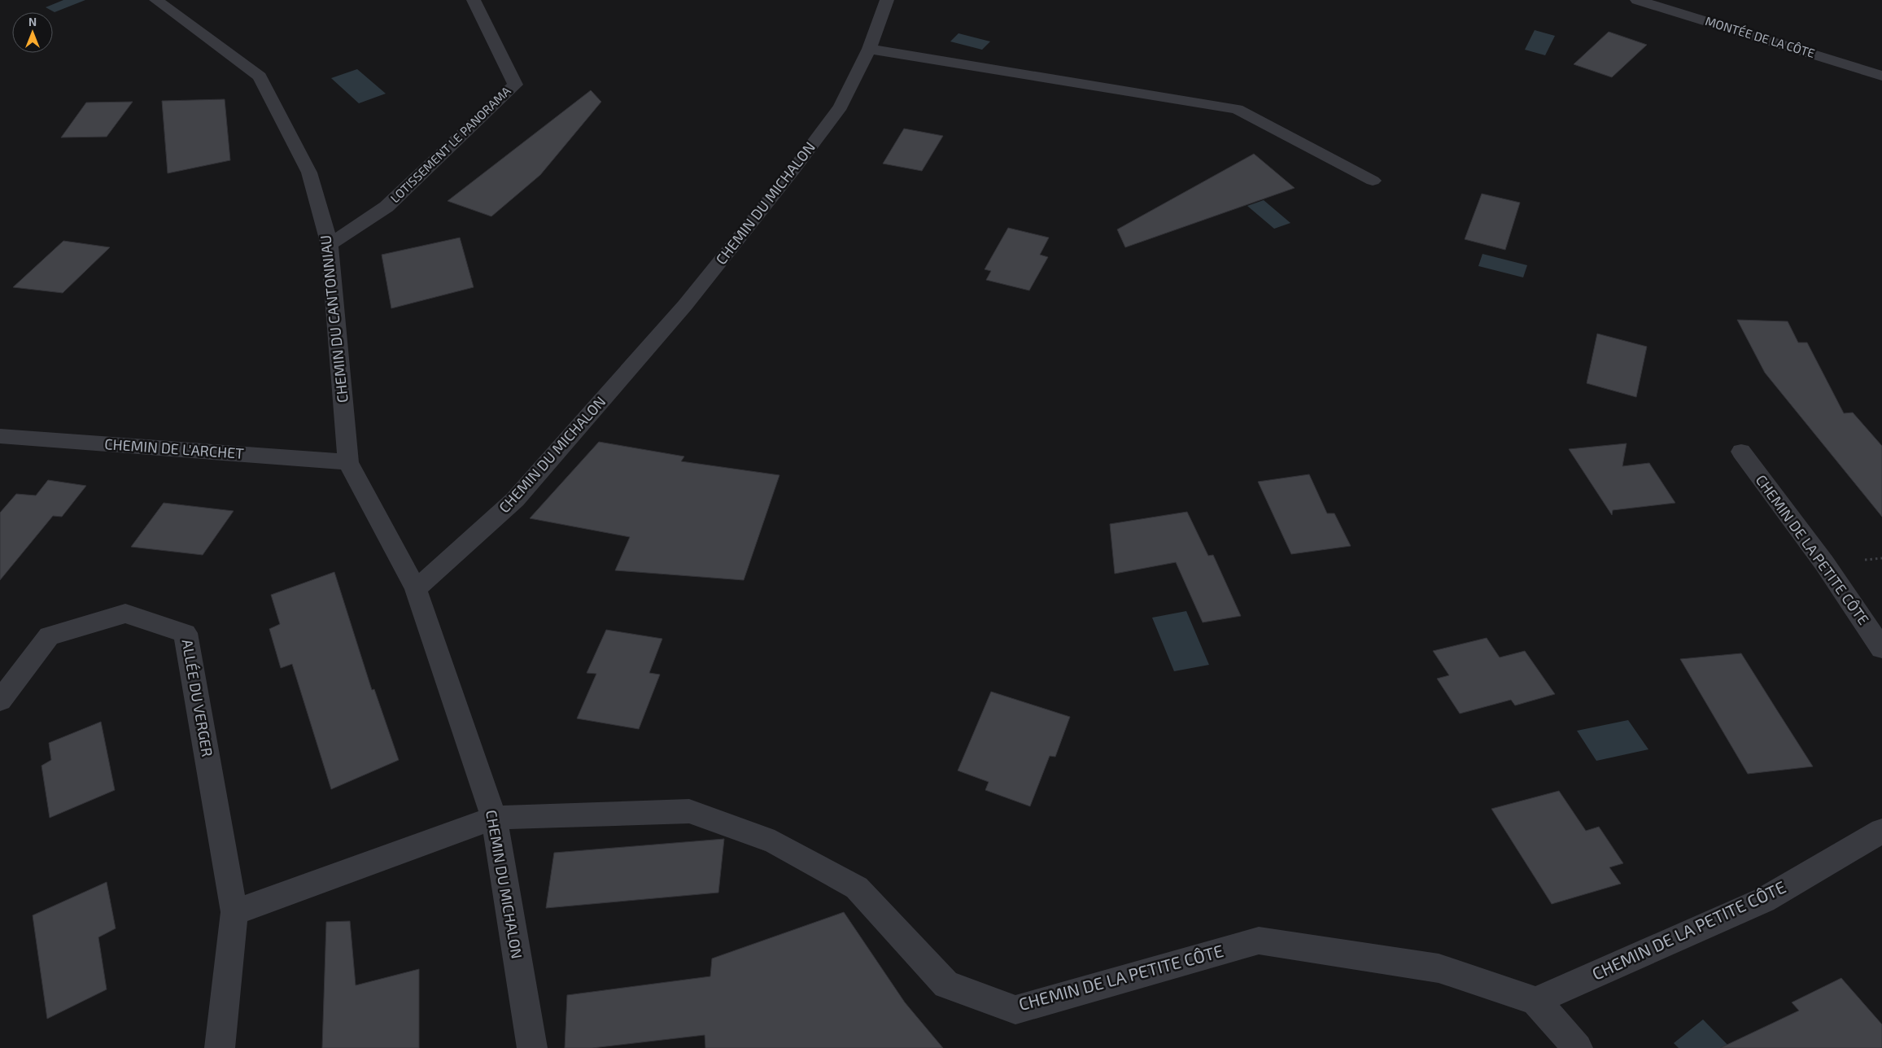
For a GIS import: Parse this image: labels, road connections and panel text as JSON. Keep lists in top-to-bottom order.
{
  "streets": {
    "street": [
      "MONTÉE DE LA CÔTE",
      "LOTISSEMENT LE PANORAMA",
      "CHEMIN DU MICHALON",
      "CHEMIN DU CANTONNIAU",
      "CHEMIN DE L'ARCHET",
      "CHEMIN DE LA PETITE CÔTE",
      "ALLÉE DU VERGER"
    ]
  },
  "crossings": [
    ["LOTISSEMENT LE PANORAMA", "CHEMIN DU CANTONNIAU"],
    ["CHEMIN DU MICHALON", "CHEMIN DU CANTONNIAU"],
    ["CHEMIN DU MICHALON", "CHEMIN DE LA PETITE CÔTE"],
    ["CHEMIN DU CANTONNIAU", "CHEMIN DE L'ARCHET"]
  ],
  "north": "top"
}
